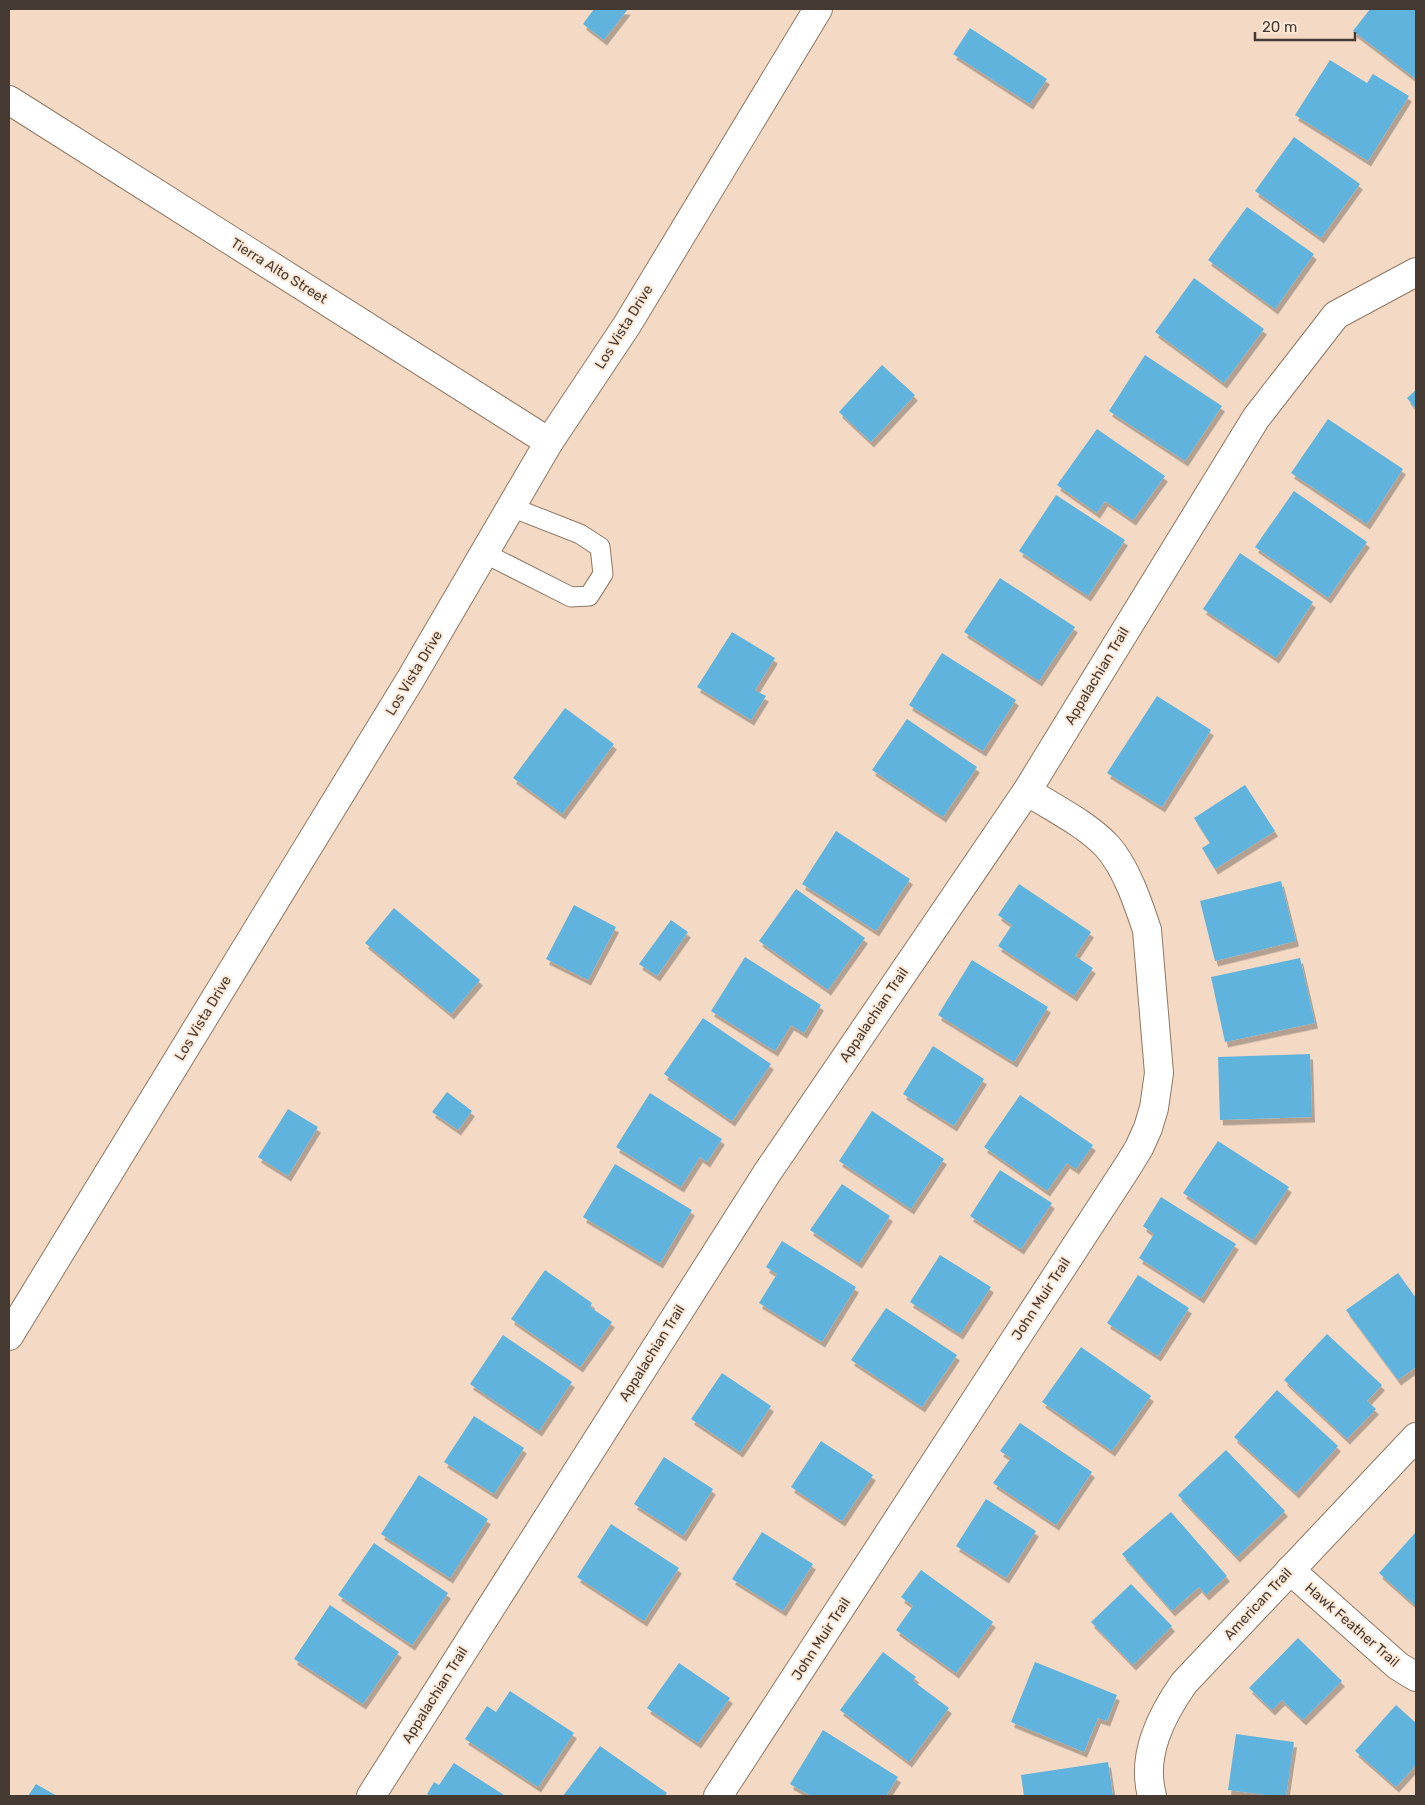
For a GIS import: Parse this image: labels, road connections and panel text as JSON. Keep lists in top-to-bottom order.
{
  "streets": {
    "street": [
      "Tierra Alto Street",
      "Los Vista Drive",
      "Appalachian Trail",
      "John Muir Trail",
      "American Trail",
      "Hawk Feather Trail"
    ]
  },
  "crossings": [
    ["Tierra Alto Street", "Los Vista Drive"],
    ["Appalachian Trail", "John Muir Trail"],
    ["American Trail", "Hawk Feather Trail"]
  ],
  "scale_bar": "20 m"
}
